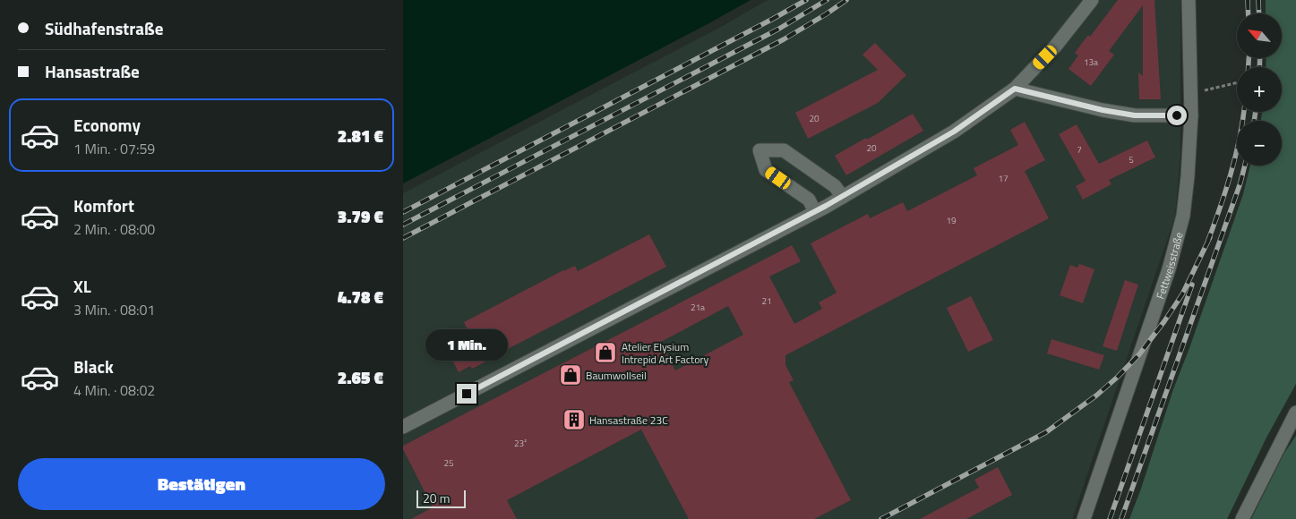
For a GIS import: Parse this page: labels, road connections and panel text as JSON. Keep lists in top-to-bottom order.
{
  "streets": {
    "street": ["Fettweisstraße"]
  },
  "places": {
    "shop": ["Atelier Elysium Intrepid Art Factory", "Baumwollseil"],
    "building": ["Hansastraße 23C"]
  },
  "house_numbers": [
    "13a",
    "20",
    "20",
    "7",
    "5",
    "17",
    "19",
    "21",
    "21a",
    "23²",
    "25"
  ],
  "scale_bar": "20 m",
  "north": "top left",
  "page": {
    "banner": ["Südhafenstraße", "Hansastraße"],
    "map_buttons": ["+", "−"],
    "list": [
      {
        "name": "Economy",
        "note": "1 Min. · 07:59",
        "value": "2.81 €"
      },
      {
        "name": "Komfort",
        "note": "2 Min. · 08:00",
        "value": "3.79 €"
      },
      {
        "name": "XL",
        "note": "3 Min. · 08:01",
        "value": "4.78 €"
      },
      {
        "name": "Black",
        "note": "4 Min. · 08:02",
        "value": "2.65 €"
      }
    ],
    "bubble": "1 Min.",
    "buttons": "Bestätigen",
    "scale": "20 m"
  }
}
